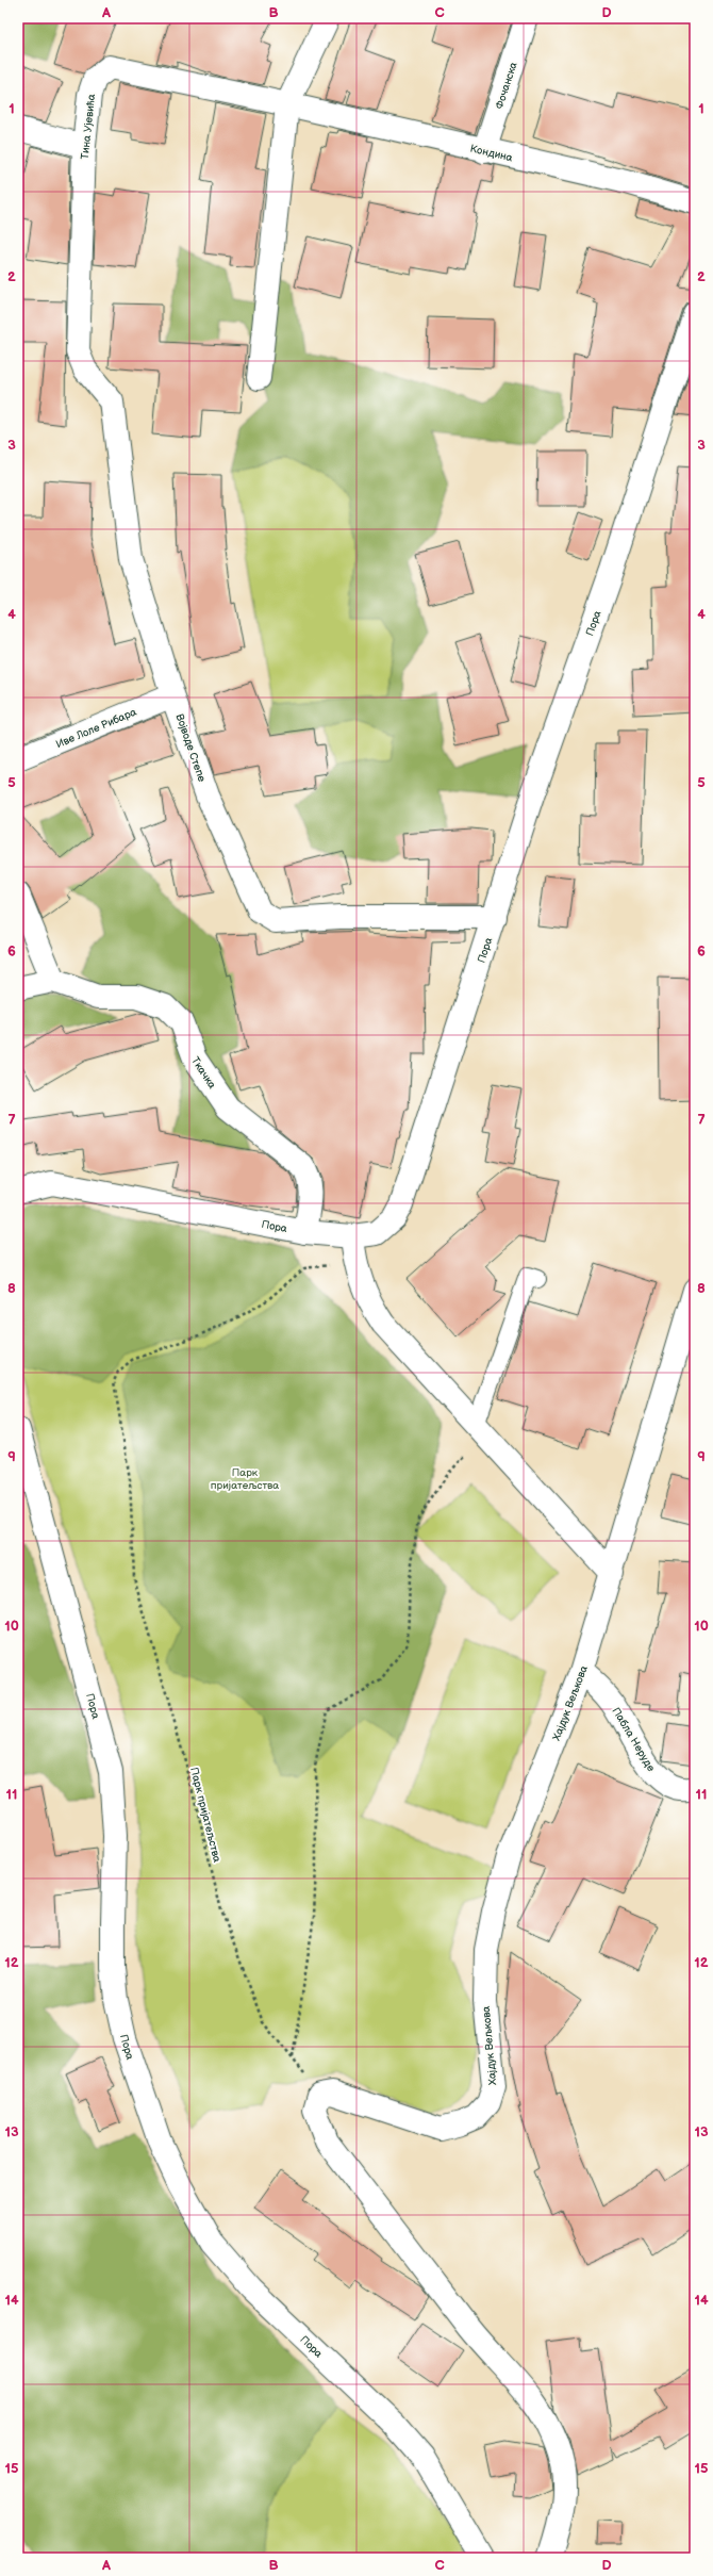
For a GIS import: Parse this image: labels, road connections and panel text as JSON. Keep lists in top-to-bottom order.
{
  "streets": {
    "street": [
      "Фочанска",
      "Тина Ујевића",
      "Кондина",
      "Пора",
      "Иве Лоле Рибара",
      "Војводе Степе",
      "Ткачка",
      "Хајдук Вељкова",
      "Пабла Неруде"
    ],
    "path": ["Парк пријатељства"]
  },
  "crossings": [
    ["Фочанска", "Кондина"],
    ["Тина Ујевића", "Кондина"],
    ["Тина Ујевића", "Војводе Степе"],
    ["Пора", "Војводе Степе"],
    ["Пора", "Ткачка"],
    ["Иве Лоле Рибара", "Војводе Степе"],
    ["Хајдук Вељкова", "Пабла Неруде"],
    ["Хајдук Вељкова", "Парк пријатељства"]
  ],
  "parks": ["Парк пријатељства"],
  "grid": {
    "columns": [
      "A",
      "B",
      "C",
      "D"
    ],
    "rows": [
      "1",
      "2",
      "3",
      "4",
      "5",
      "6",
      "7",
      "8",
      "9",
      "10",
      "11",
      "12",
      "13",
      "14",
      "15"
    ]
  }
}
